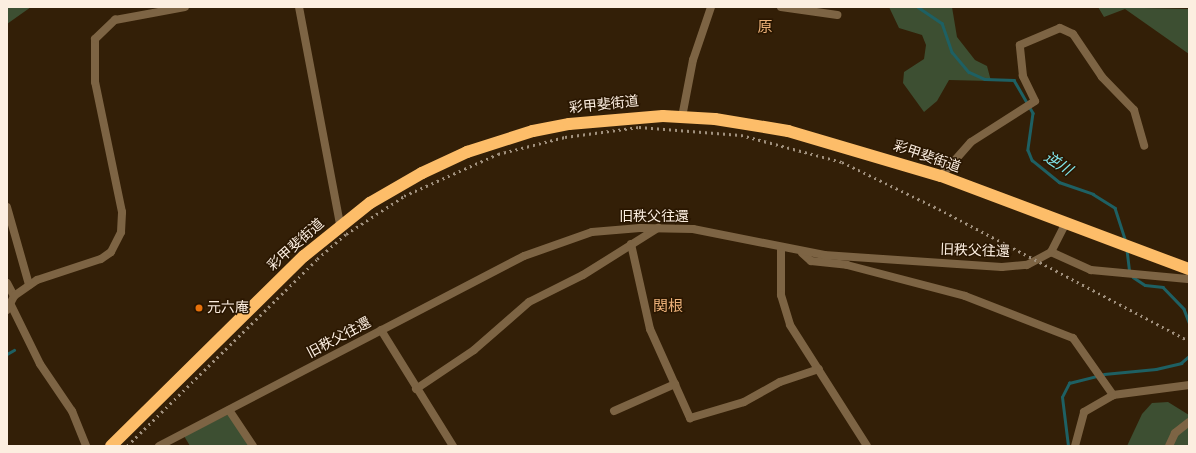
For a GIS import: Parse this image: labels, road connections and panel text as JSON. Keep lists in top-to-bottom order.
{
  "streets": {
    "highway": ["彩甲斐街道"],
    "street": ["旧秩父往還"]
  },
  "districts": ["原", "関根"],
  "water": ["逆川"],
  "places": ["元六庵"]
}
